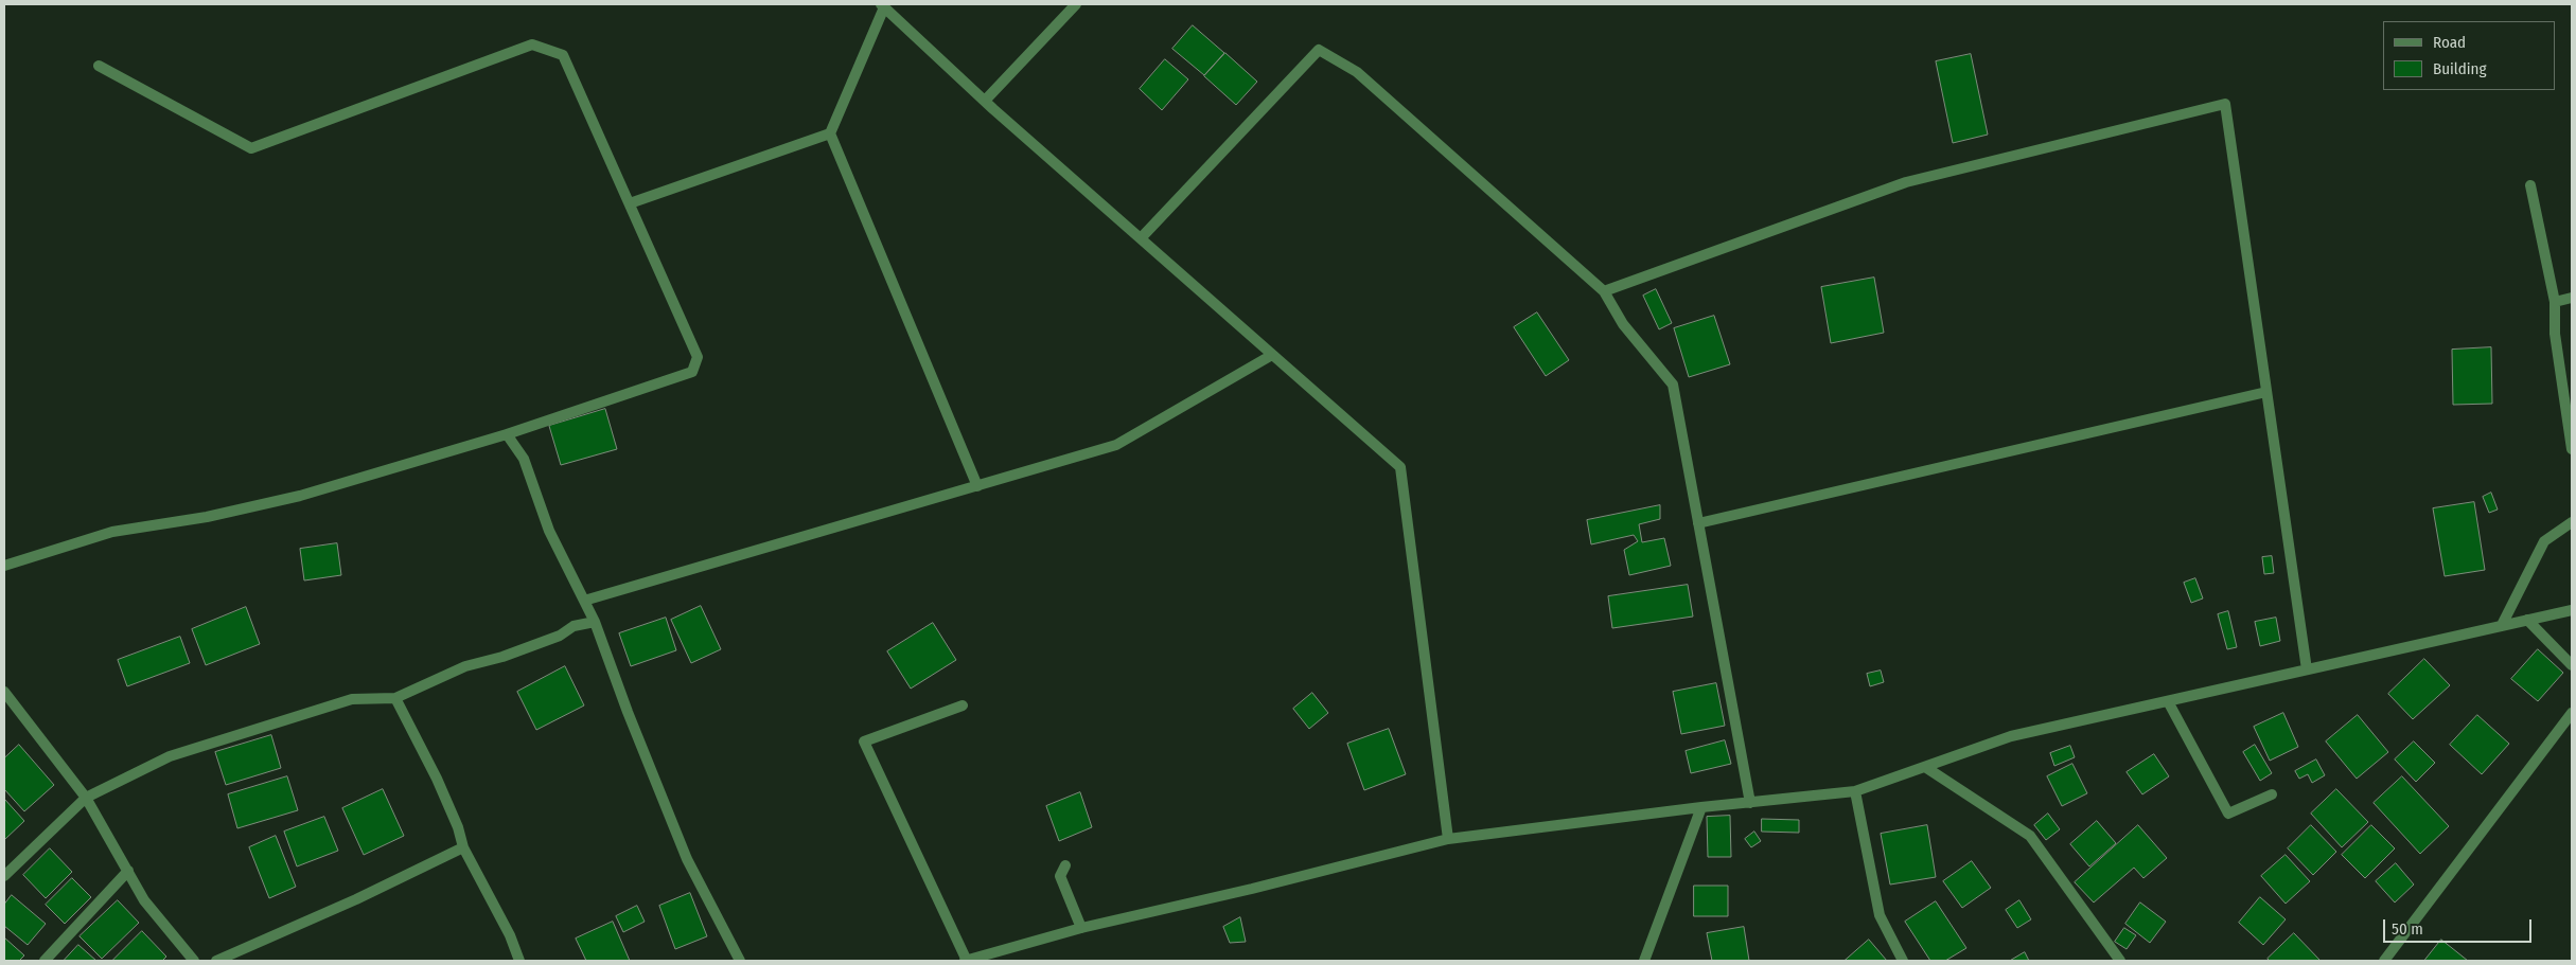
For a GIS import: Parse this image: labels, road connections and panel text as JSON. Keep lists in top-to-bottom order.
{
  "legend": ["Road", "Building"],
  "scale_bar": "50 m"
}
